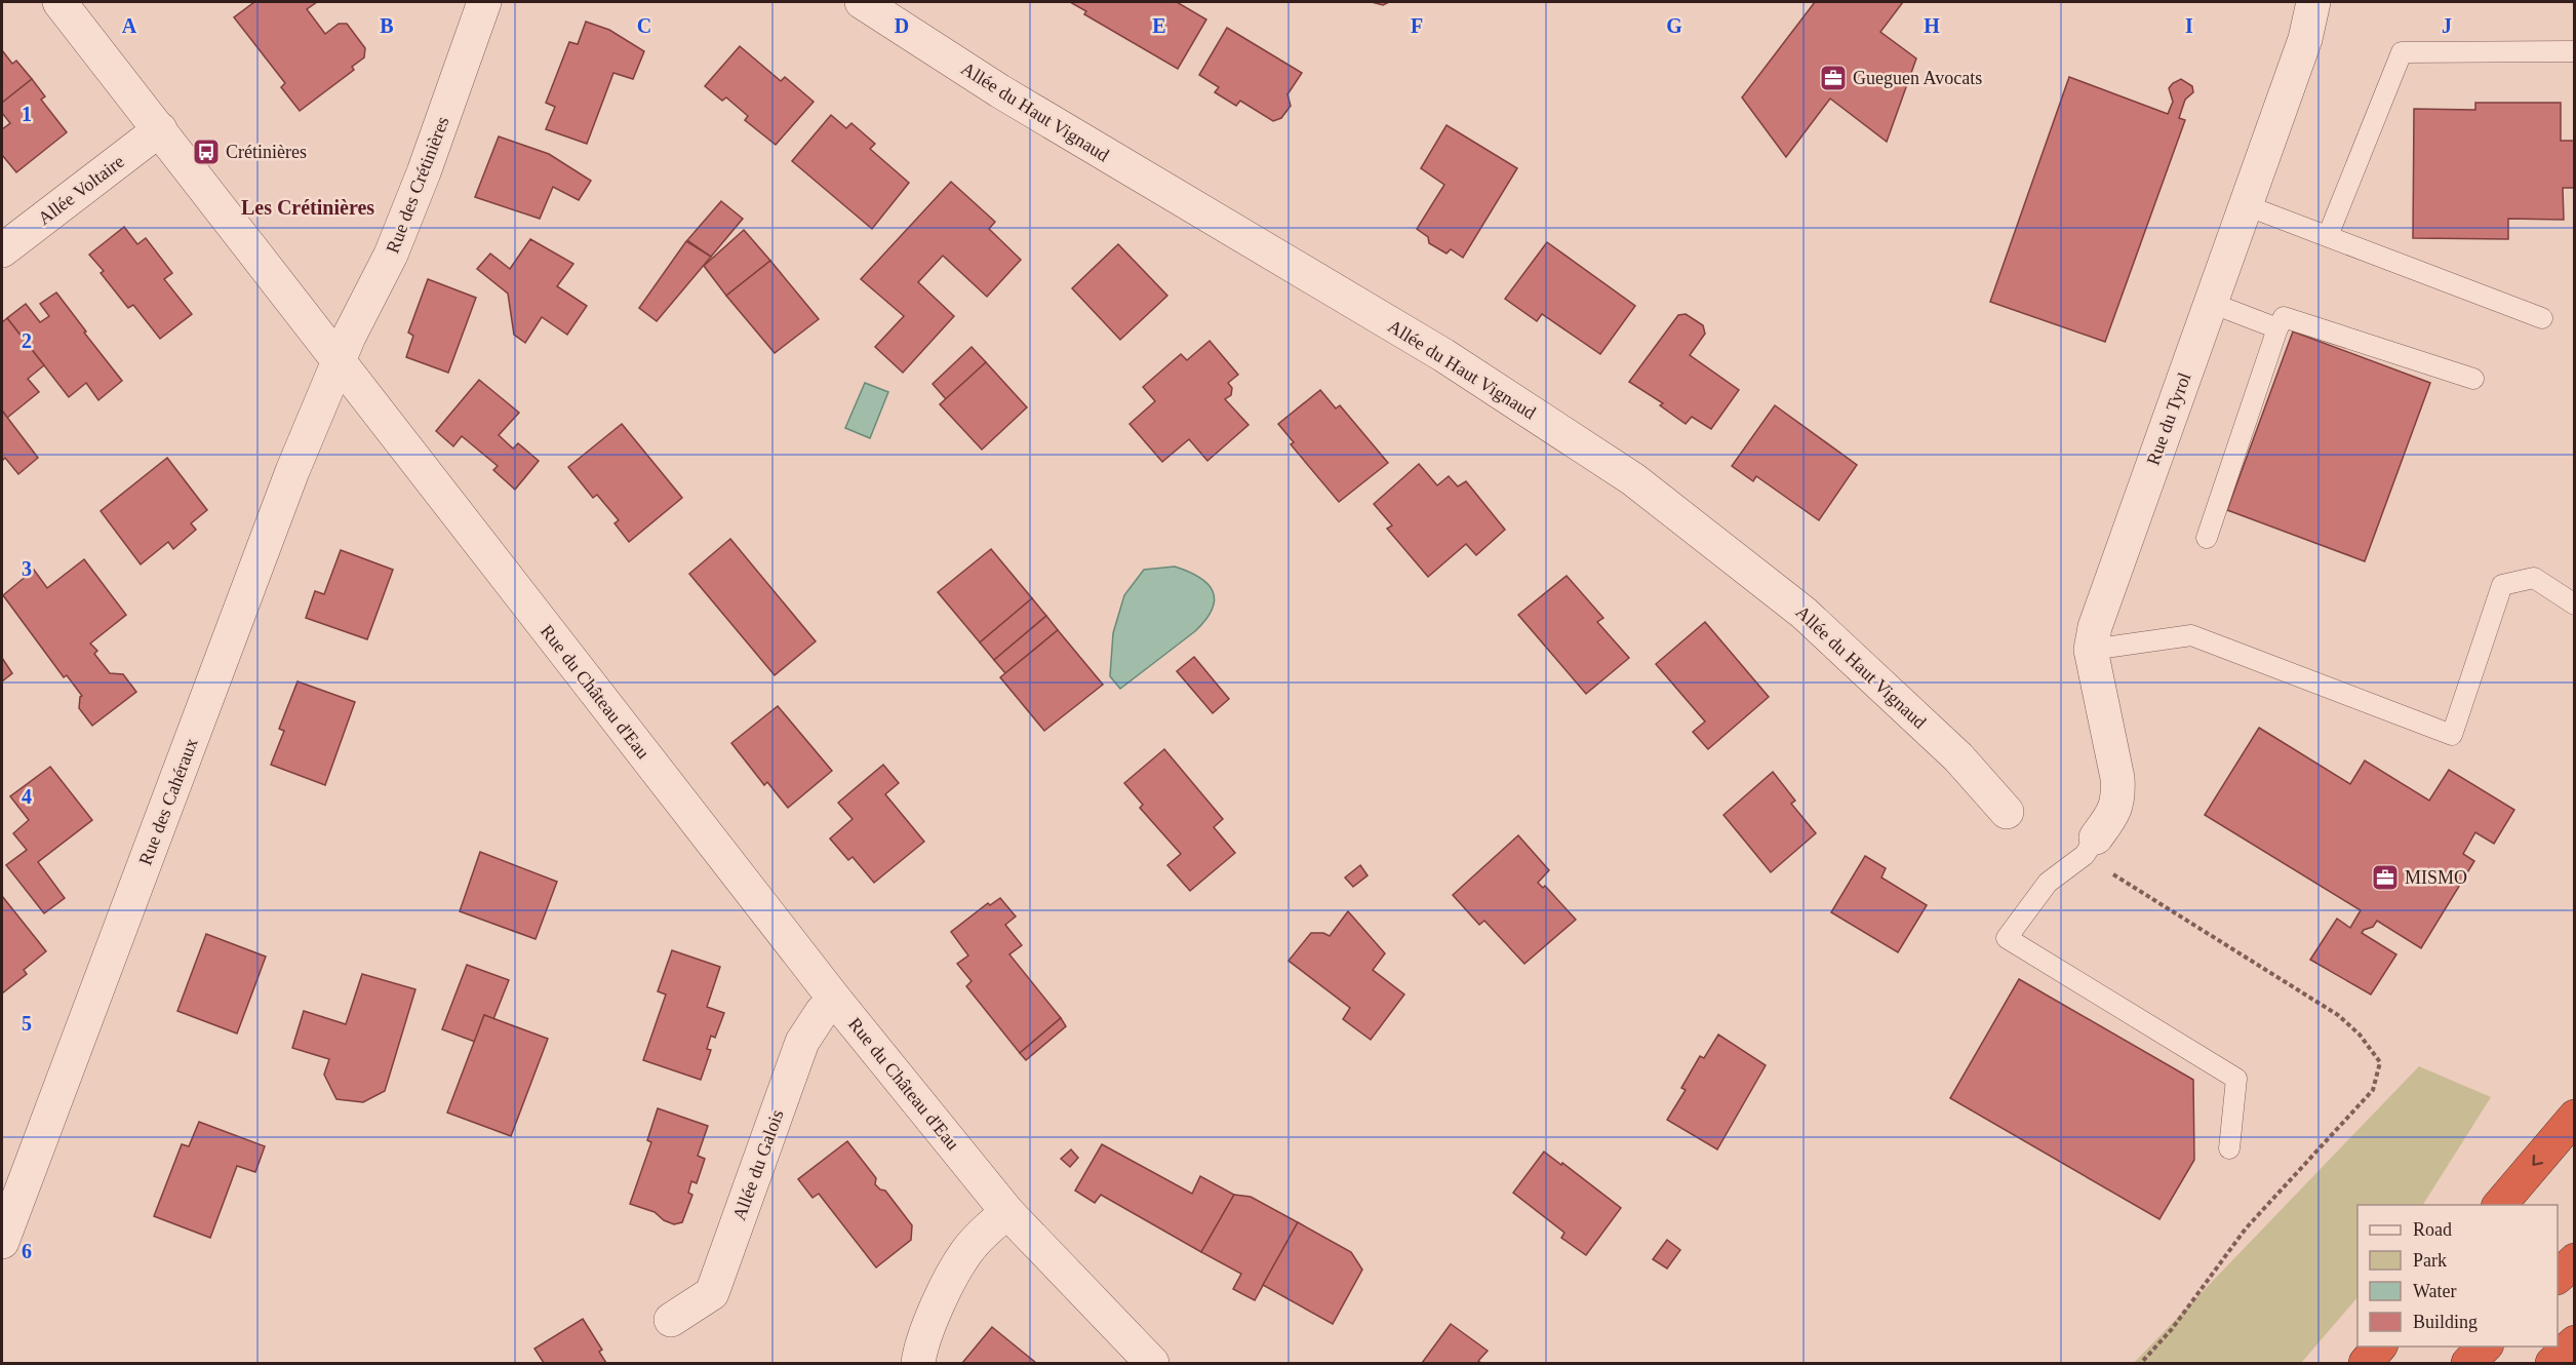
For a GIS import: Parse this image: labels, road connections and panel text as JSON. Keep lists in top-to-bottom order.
{
  "streets": {
    "street": [
      "Allée du Haut Vignaud",
      "Rue des Crétinières",
      "Allée Voltaire",
      "Rue du Tyrol",
      "Rue du Château d'Eau",
      "Rue des Cahéraux",
      "Allée du Galois"
    ]
  },
  "crossings": [
    ["Rue des Crétinières", "Rue du Château d'Eau"],
    ["Rue des Crétinières", "Rue des Cahéraux"],
    ["Allée Voltaire", "Rue du Château d'Eau"],
    ["Rue du Château d'Eau", "Rue des Cahéraux"],
    ["Rue du Château d'Eau", "Allée du Galois"]
  ],
  "districts": ["Les Crétinières"],
  "places": {
    "office": ["Gueguen Avocats", "MISMO"],
    "bus stop": ["Crétinières"]
  },
  "legend": [
    "Road",
    "Park",
    "Water",
    "Building"
  ],
  "grid": {
    "columns": [
      "A",
      "B",
      "C",
      "D",
      "E",
      "F",
      "G",
      "H",
      "I",
      "J"
    ],
    "rows": [
      "1",
      "2",
      "3",
      "4",
      "5",
      "6"
    ]
  }
}
